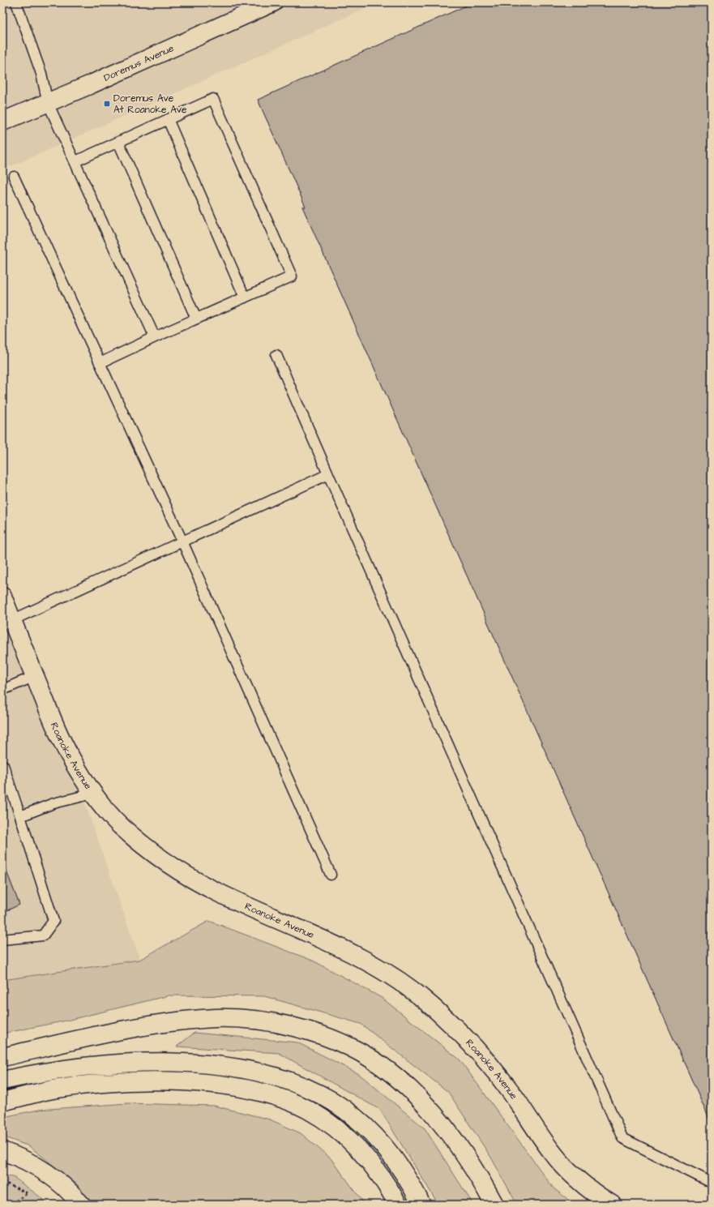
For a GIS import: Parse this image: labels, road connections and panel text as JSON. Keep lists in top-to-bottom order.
{
  "streets": {
    "main road": ["Doremus Avenue", "Roanoke Avenue"]
  },
  "places": {
    "transit": ["Doremus Ave At Roanoke Ave"]
  }
}
